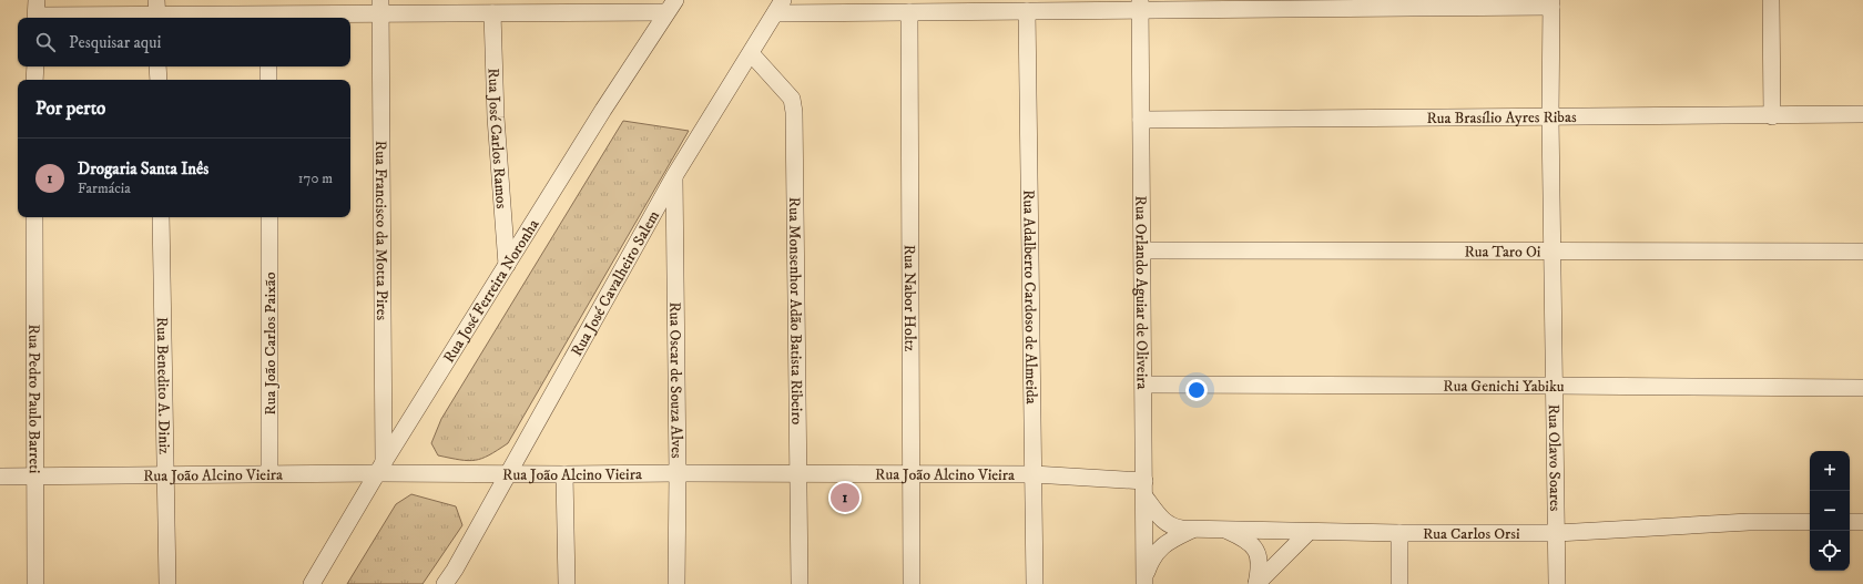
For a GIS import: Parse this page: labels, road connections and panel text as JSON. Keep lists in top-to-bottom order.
{
  "streets": {
    "street": [
      "Rua Brasílio Ayres Ribas",
      "Rua José Carlos Ramos",
      "Rua Francisco da Motta Pires",
      "Rua Taro Oi",
      "Rua José Cavalheiro Salem",
      "Rua José Ferreira Noronha",
      "Rua Orlando Aguiar de Oliveira",
      "Rua Adalberto Cardoso de Almeida",
      "Rua Nabor Holtz",
      "Rua Monsenhor Adão Batista Ribeiro",
      "Rua João Carlos Paixão",
      "Rua Oscar de Souza Alves",
      "Rua Benedito A. Diniz",
      "Rua Genichi Yabiku",
      "Rua Pedro Paulo Barreti",
      "Rua Olavo Soares",
      "Rua João Alcino Vieira",
      "Rua Carlos Orsi"
    ]
  },
  "crossings": [
    ["Rua Brasílio Ayres Ribas", "Rua Orlando Aguiar de Oliveira"],
    ["Rua Brasílio Ayres Ribas", "Rua Olavo Soares"],
    ["Rua José Carlos Ramos", "Rua José Ferreira Noronha"],
    ["Rua Francisco da Motta Pires", "Rua José Ferreira Noronha"],
    ["Rua Francisco da Motta Pires", "Rua João Alcino Vieira"],
    ["Rua Taro Oi", "Rua Orlando Aguiar de Oliveira"],
    ["Rua Taro Oi", "Rua Olavo Soares"],
    ["Rua José Cavalheiro Salem", "Rua Monsenhor Adão Batista Ribeiro"],
    ["Rua José Cavalheiro Salem", "Rua Oscar de Souza Alves"],
    ["Rua José Cavalheiro Salem", "Rua João Alcino Vieira"],
    ["Rua José Ferreira Noronha", "Rua João Alcino Vieira"],
    ["Rua Orlando Aguiar de Oliveira", "Rua Genichi Yabiku"],
    ["Rua Orlando Aguiar de Oliveira", "Rua João Alcino Vieira"],
    ["Rua Orlando Aguiar de Oliveira", "Rua Carlos Orsi"],
    ["Rua Adalberto Cardoso de Almeida", "Rua João Alcino Vieira"],
    ["Rua Nabor Holtz", "Rua João Alcino Vieira"],
    ["Rua Monsenhor Adão Batista Ribeiro", "Rua João Alcino Vieira"],
    ["Rua João Carlos Paixão", "Rua João Alcino Vieira"],
    ["Rua Oscar de Souza Alves", "Rua João Alcino Vieira"],
    ["Rua Benedito A. Diniz", "Rua João Alcino Vieira"],
    ["Rua Genichi Yabiku", "Rua Olavo Soares"],
    ["Rua Pedro Paulo Barreti", "Rua João Alcino Vieira"],
    ["Rua Olavo Soares", "Rua Carlos Orsi"],
    ["Rua João Alcino Vieira", "Rua Carlos Orsi"]
  ],
  "page": {
    "search": "Pesquisar aqui",
    "heading": "Por perto",
    "list": [
      {
        "mark": "1",
        "name": "Drogaria Santa Inês",
        "note": "Farmácia",
        "value": "170 m"
      }
    ],
    "map_buttons": ["+", "−"],
    "pins": "1"
  }
}
